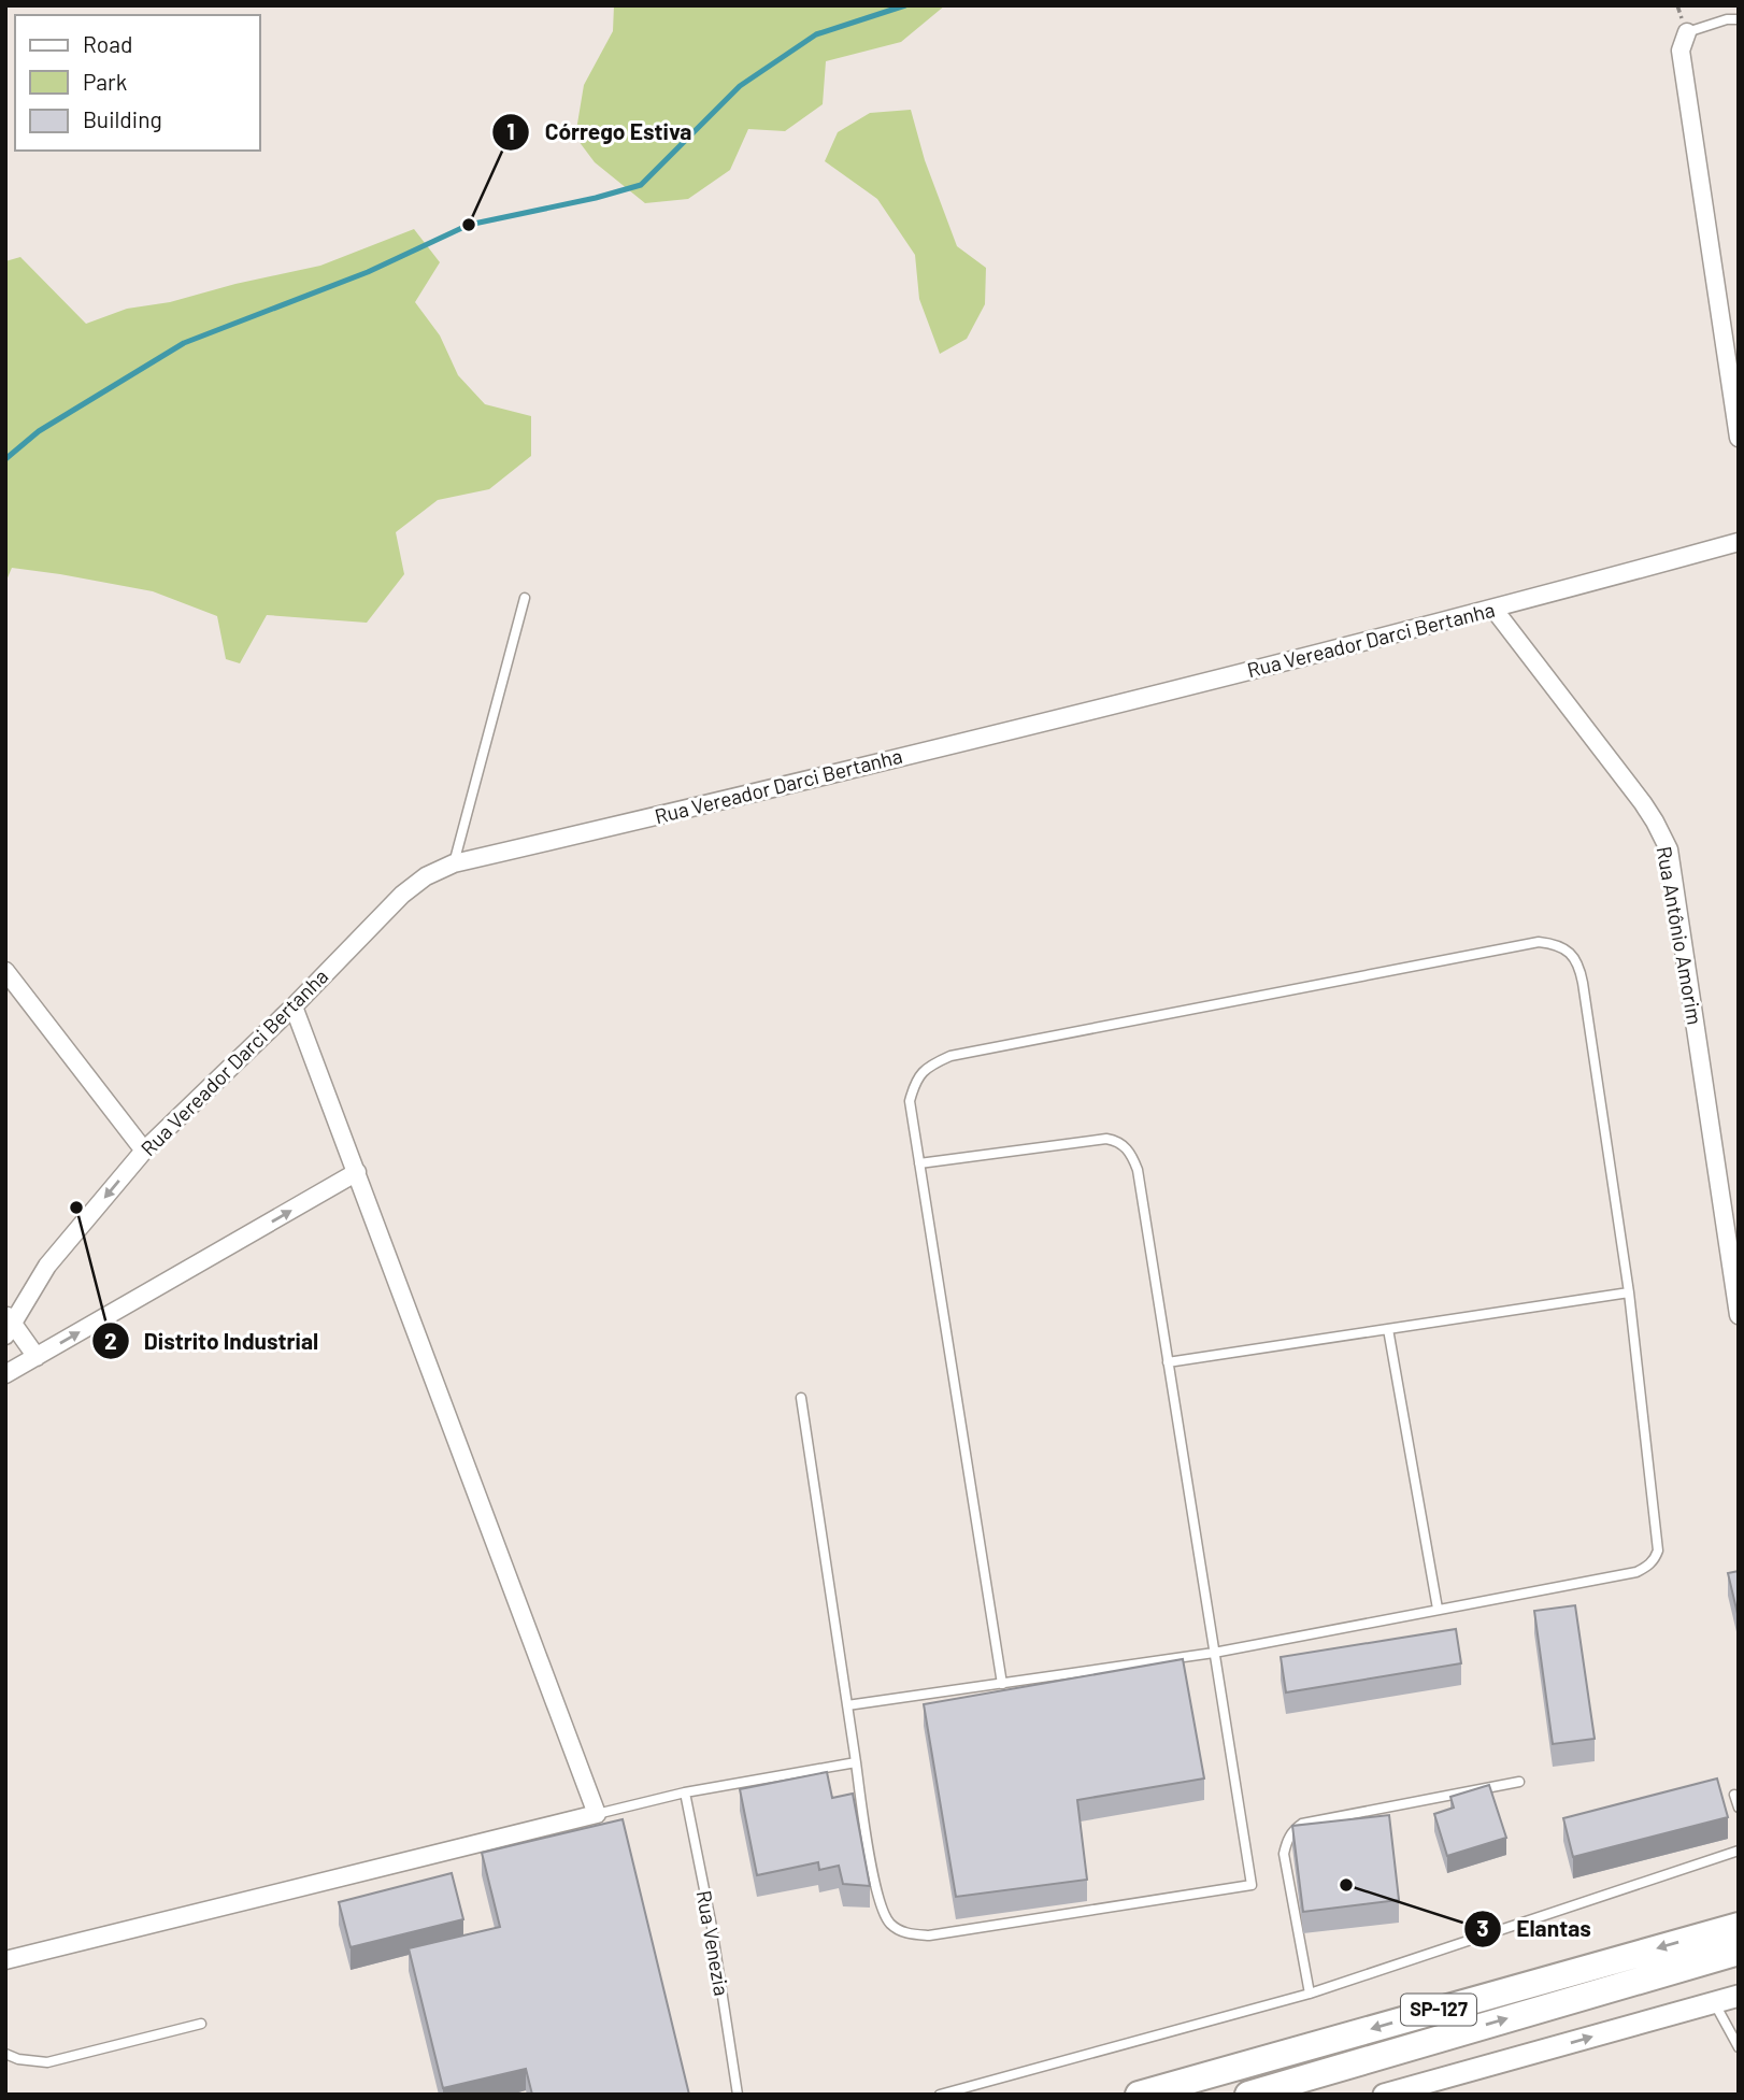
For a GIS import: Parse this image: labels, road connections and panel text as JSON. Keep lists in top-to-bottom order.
{
  "streets": {
    "highway": ["SP-127"],
    "street": ["Rua Vereador Darci Bertanha", "Rua Antônio Amorim"],
    "lane": ["Rua Venezia"]
  },
  "crossings": [
    ["Rua Vereador Darci Bertanha", "Rua Antônio Amorim"]
  ],
  "places": ["Córrego Estiva", "Distrito Industrial", "Elantas"],
  "legend": ["Road", "Park", "Building"]
}
